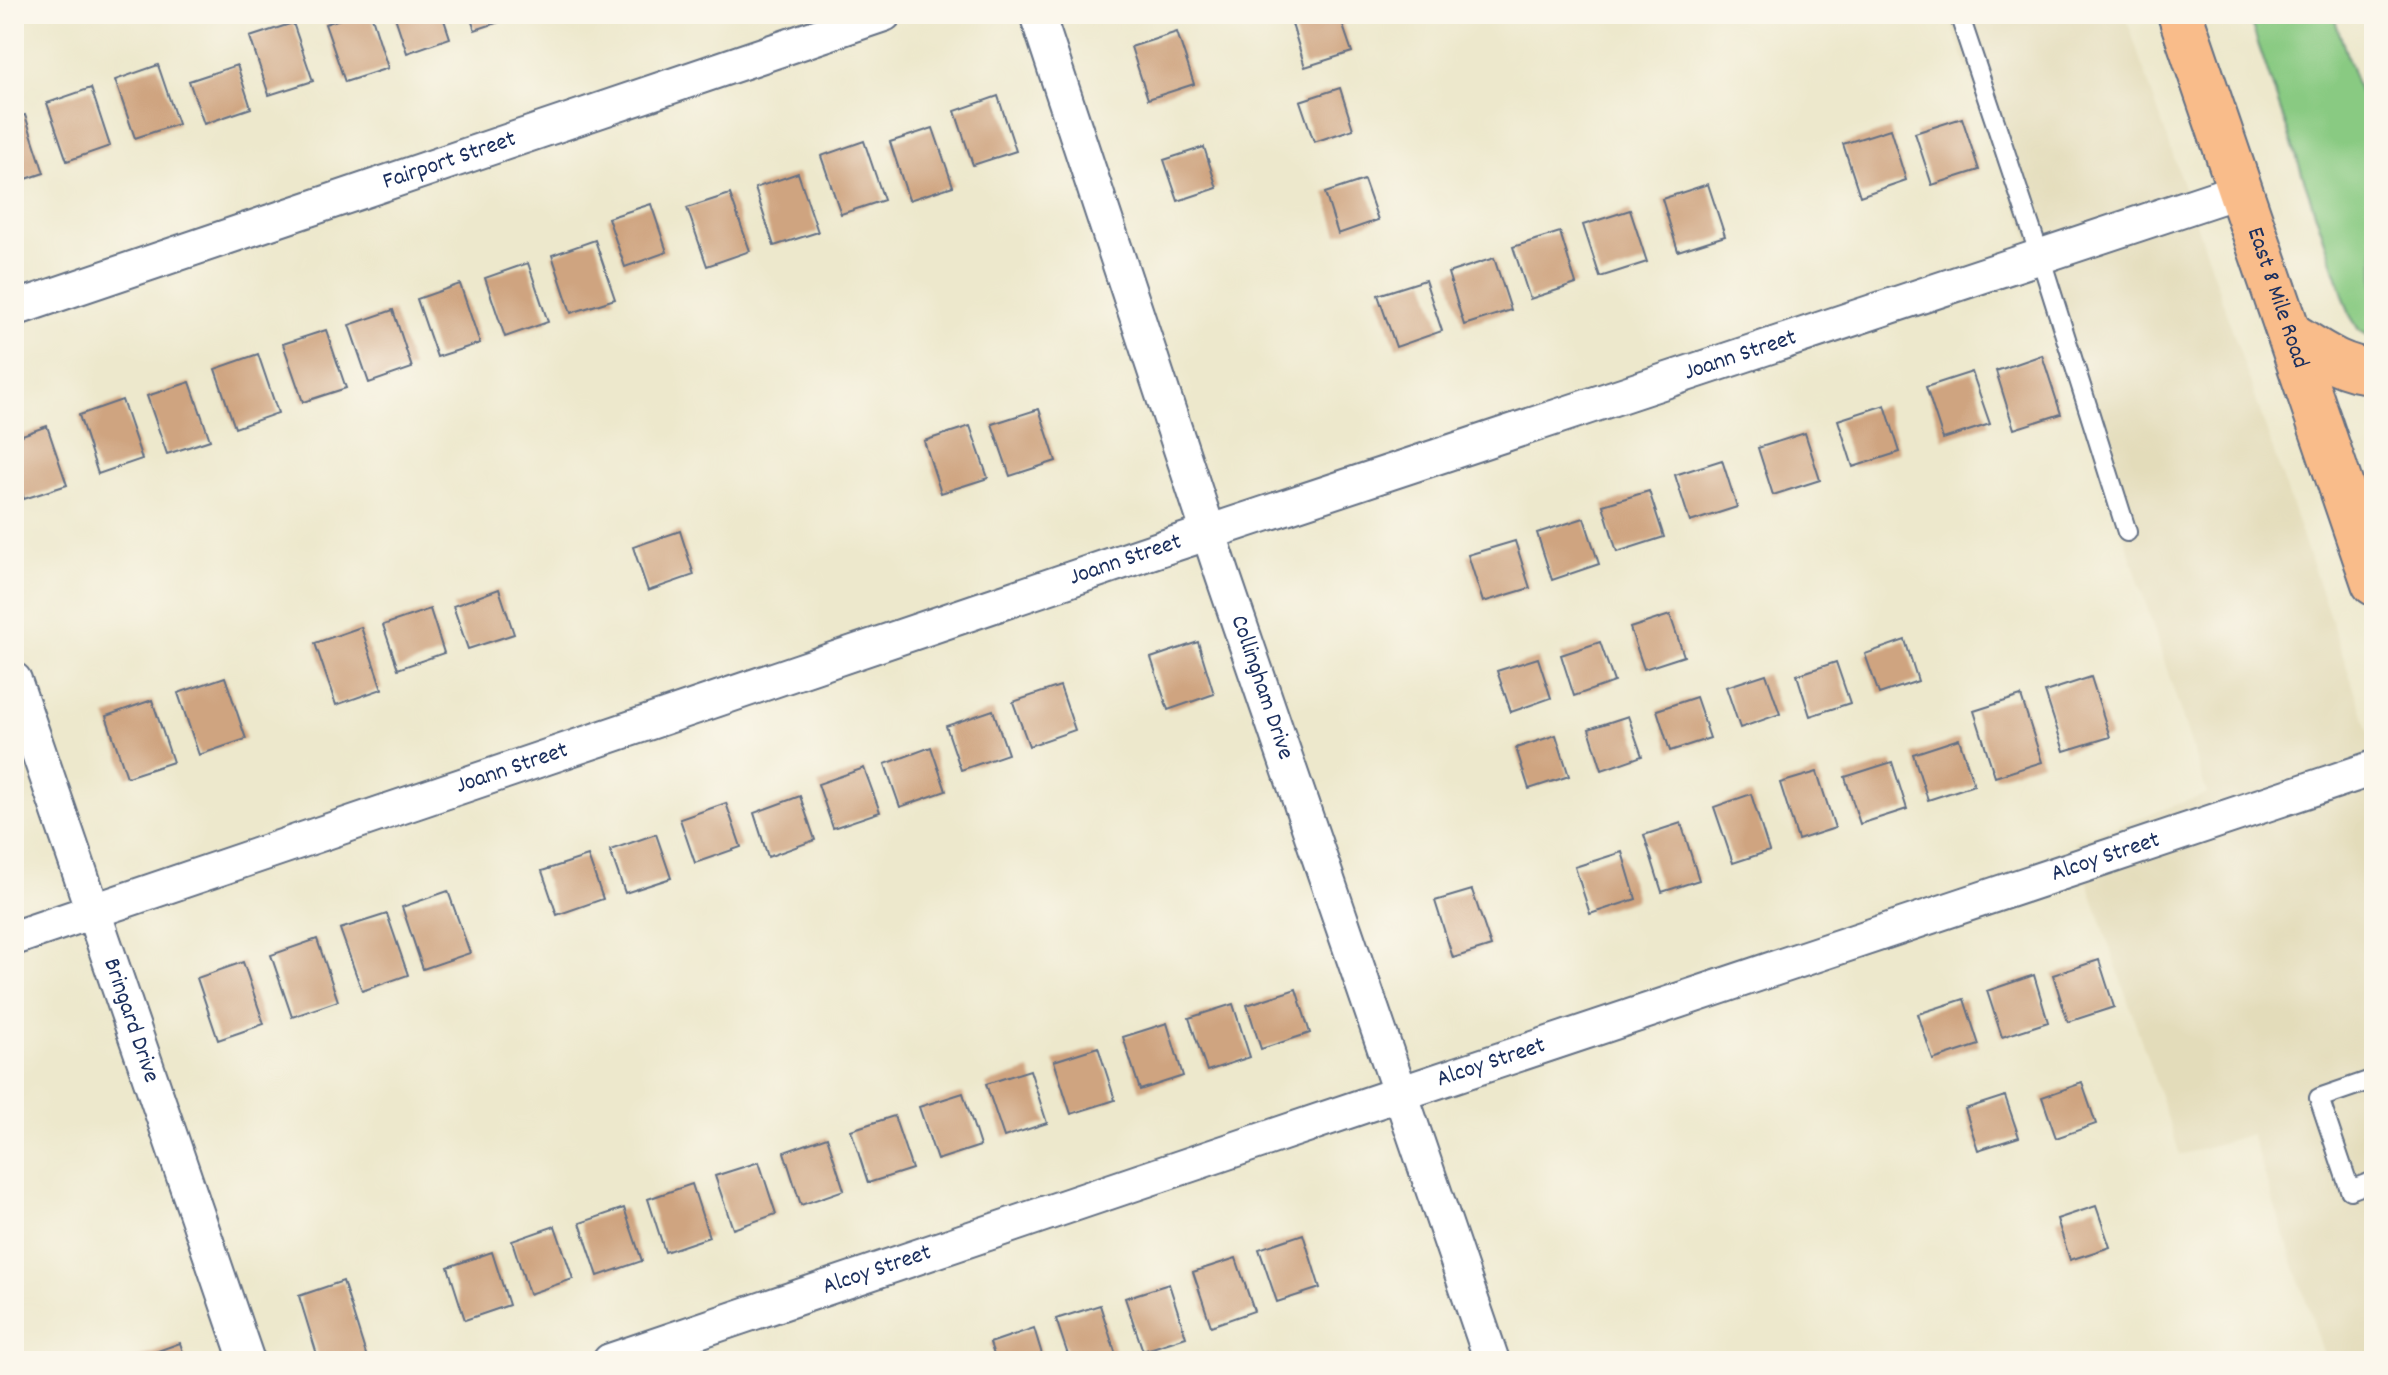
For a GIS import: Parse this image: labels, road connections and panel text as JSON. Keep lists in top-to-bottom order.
{
  "streets": {
    "highway": ["East 8 Mile Road"],
    "street": [
      "Fairport Street",
      "Joann Street",
      "Collingham Drive",
      "Alcoy Street",
      "Bringard Drive"
    ]
  },
  "crossings": [
    ["East 8 Mile Road", "Joann Street"],
    ["Joann Street", "Collingham Drive"],
    ["Joann Street", "Bringard Drive"],
    ["Collingham Drive", "Alcoy Street"]
  ]
}
